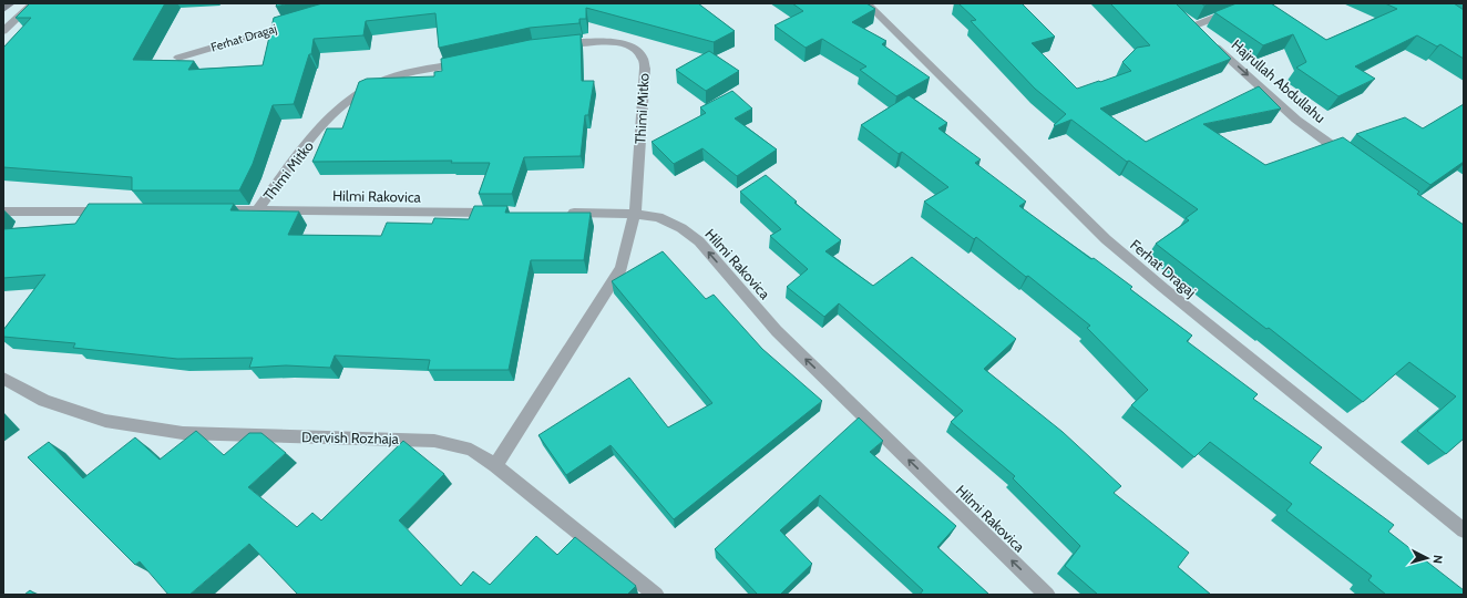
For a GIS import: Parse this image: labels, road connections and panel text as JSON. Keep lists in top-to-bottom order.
{
  "streets": {
    "street": [
      "Ferhat Dragaj",
      "Hajrullah Abdullahu",
      "Thimi Mitko",
      "Hilmi Rakovica",
      "Dervish Rozhaja"
    ]
  },
  "crossings": [
    ["Thimi Mitko", "Hilmi Rakovica"],
    ["Thimi Mitko", "Dervish Rozhaja"]
  ],
  "one_way": ["Hajrullah Abdullahu", "Hilmi Rakovica"],
  "north": "right"
}
